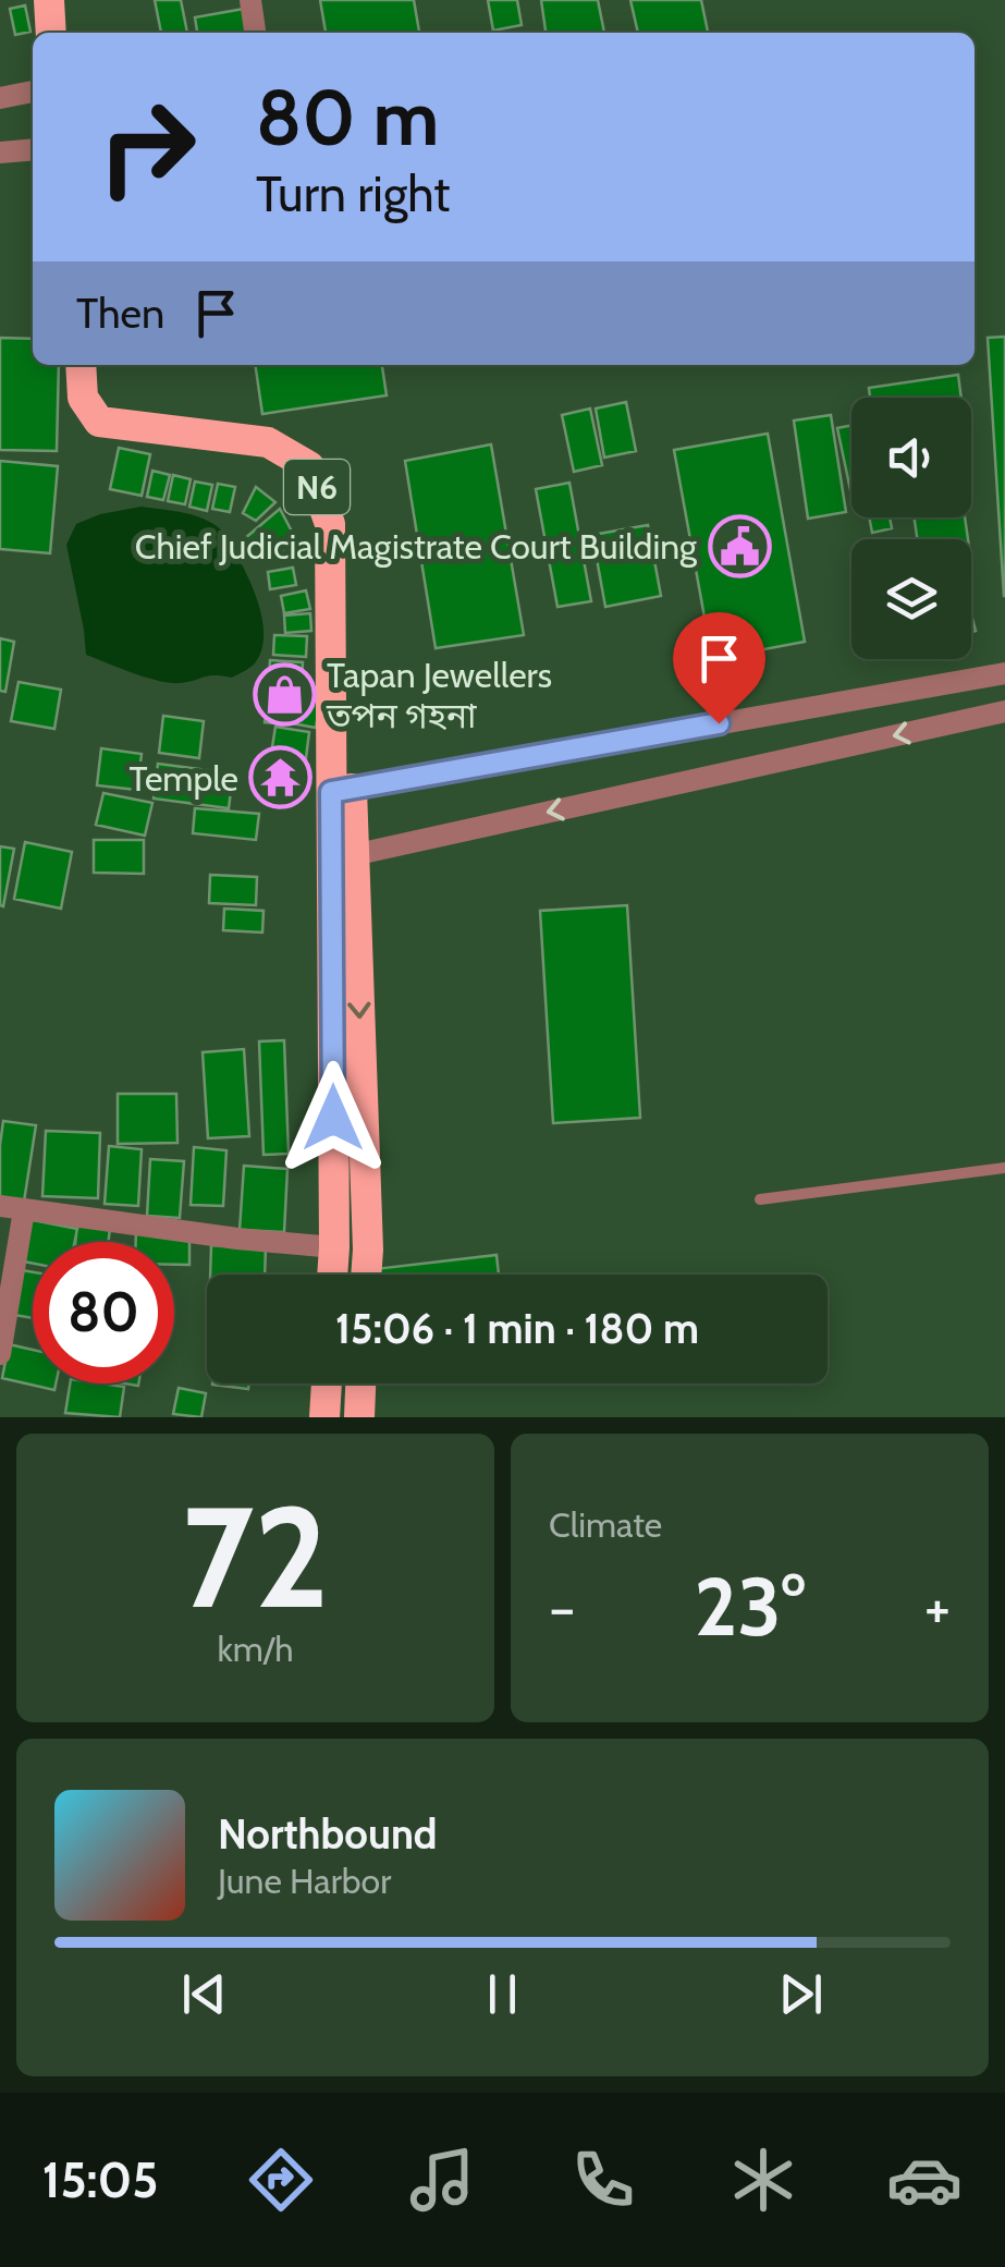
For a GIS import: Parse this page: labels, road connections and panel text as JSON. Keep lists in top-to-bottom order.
{
  "streets": {
    "highway": ["N6"]
  },
  "places": {
    "public building": ["Chief Judicial Magistrate Court Building"],
    "shop": ["Tapan Jewellers তপন গহনা"],
    "temple": ["Temple"]
  },
  "page": {
    "turn": ["80 m", "Turn right"],
    "then": "Then",
    "limit": "80",
    "trip": "15:06 · 1 min · 180 m",
    "tile": [
      ["72", "km/h"],
      "Climate"
    ],
    "heat": ["−", "23°", "+"],
    "song": ["Northbound", "June Harbor"],
    "tabs": "15:05"
  }
}
